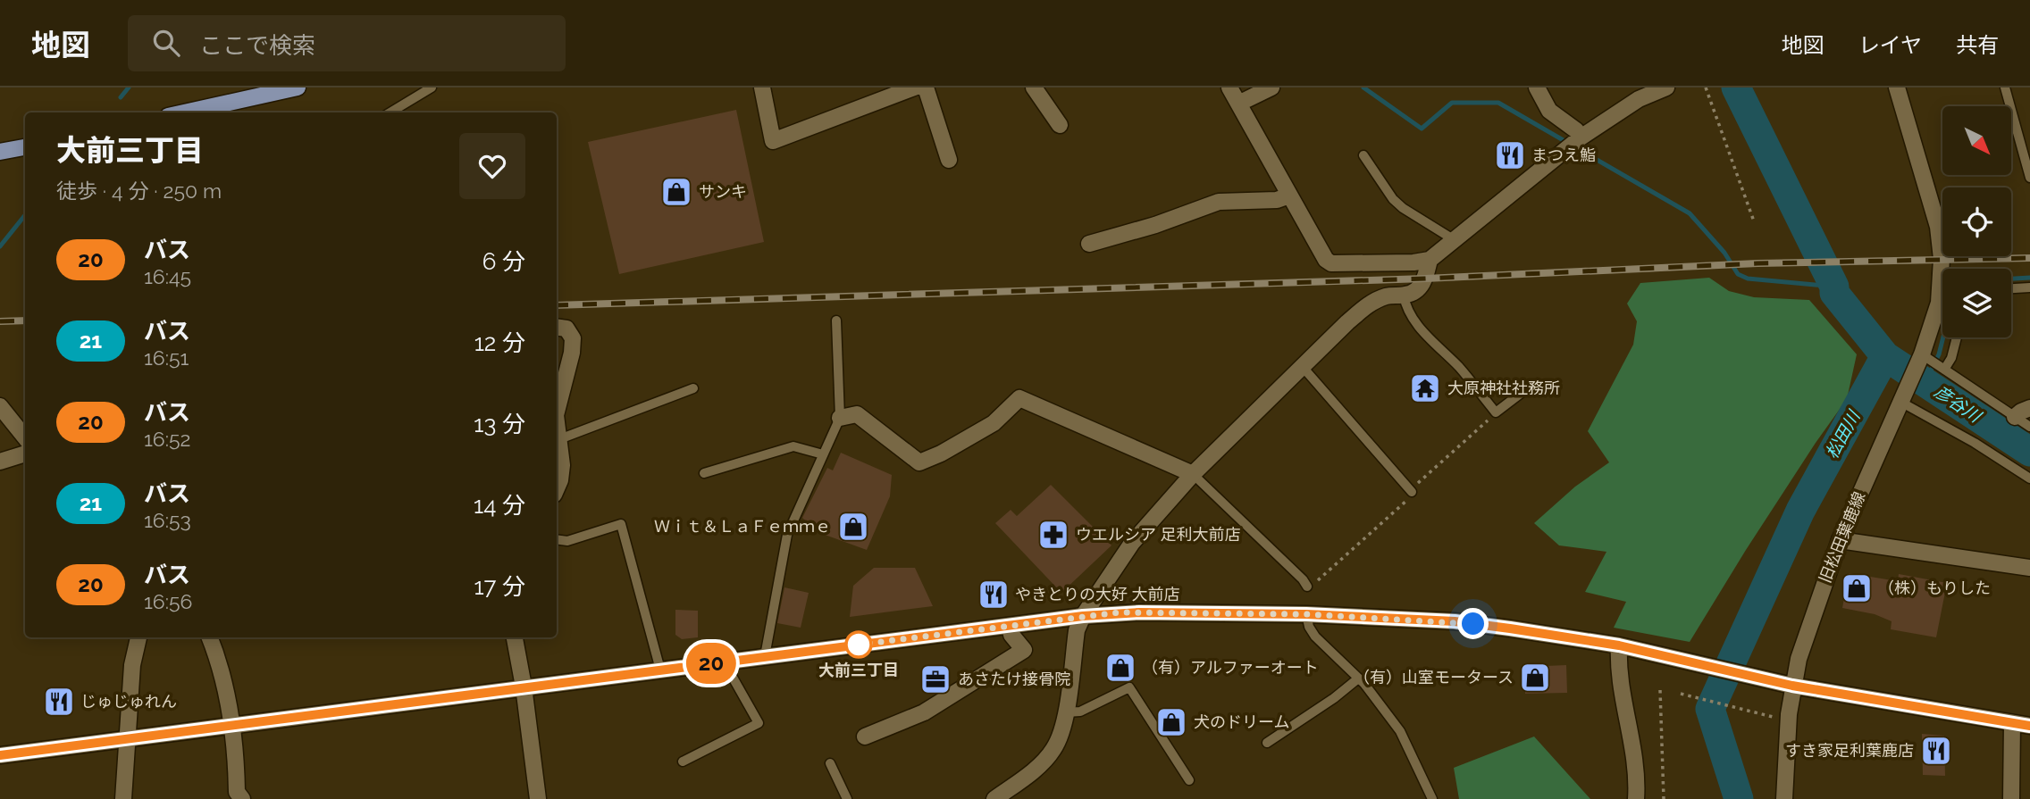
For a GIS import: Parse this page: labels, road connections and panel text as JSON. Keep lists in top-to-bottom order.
{
  "streets": {
    "street": ["旧松田葉鹿線"]
  },
  "water": ["彦谷川", "松田川"],
  "places": {
    "restaurant": [
      "まつえ鮨",
      "やきとりの大好 大前店",
      "じゅじゅれん",
      "すき家足利葉鹿店"
    ],
    "shop": [
      "サンキ",
      "Ｗｉｔ＆ＬａＦｅｍｍｅ",
      "（株）もりした",
      "（有）アルファーオート",
      "（有）山室モータース",
      "犬のドリーム"
    ],
    "temple": ["大原神社社務所"],
    "pharmacy": ["ウエルシア 足利大前店"],
    "other": ["大前三丁目"],
    "office": ["あさたけ接骨院"]
  },
  "lines": ["bus line 20"],
  "north": "bottom right",
  "page": {
    "header": "地図",
    "search": "ここで検索",
    "nav": ["地図", "レイヤ", "共有"],
    "on_map": "20",
    "heading": ["大前三丁目", "徒歩 · 4 分 · 250 m"],
    "list": [
      {
        "mark": "20",
        "name": "バス",
        "note": "16:45",
        "value": "6 分"
      },
      {
        "mark": "21",
        "name": "バス",
        "note": "16:51",
        "value": "12 分"
      },
      {
        "mark": "20",
        "name": "バス",
        "note": "16:52",
        "value": "13 分"
      },
      {
        "mark": "21",
        "name": "バス",
        "note": "16:53",
        "value": "14 分"
      },
      {
        "mark": "20",
        "name": "バス",
        "note": "16:56",
        "value": "17 分"
      }
    ]
  }
}
